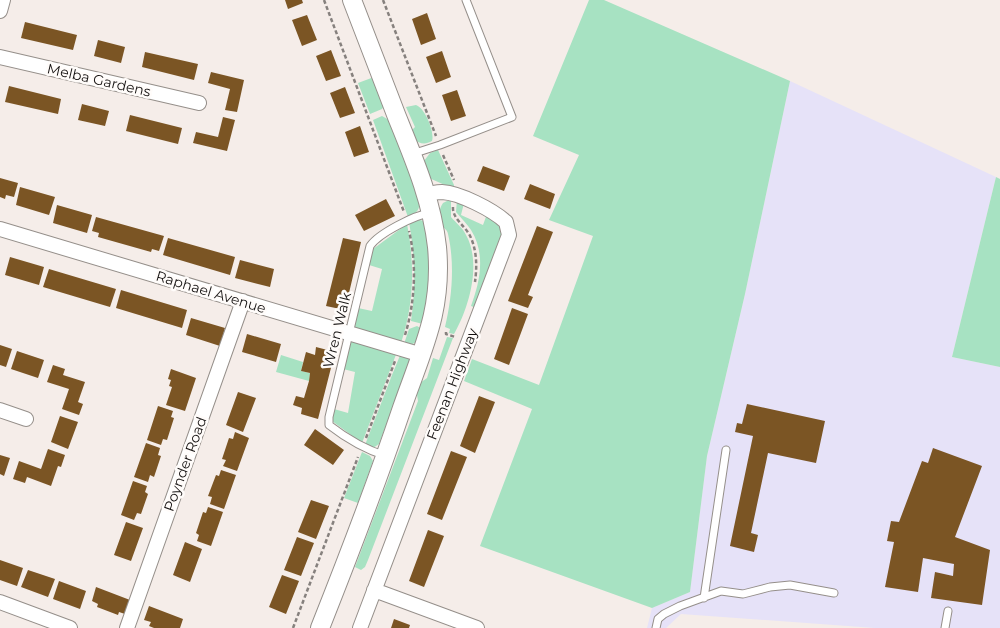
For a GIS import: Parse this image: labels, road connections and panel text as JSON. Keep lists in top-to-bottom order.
{
  "streets": {
    "street": [
      "Melba Gardens",
      "Raphael Avenue",
      "Feenan Highway",
      "Poynder Road"
    ],
    "lane": ["Wren Walk"]
  },
  "crossings": [
    ["Raphael Avenue", "Wren Walk"],
    ["Raphael Avenue", "Poynder Road"]
  ]
}
